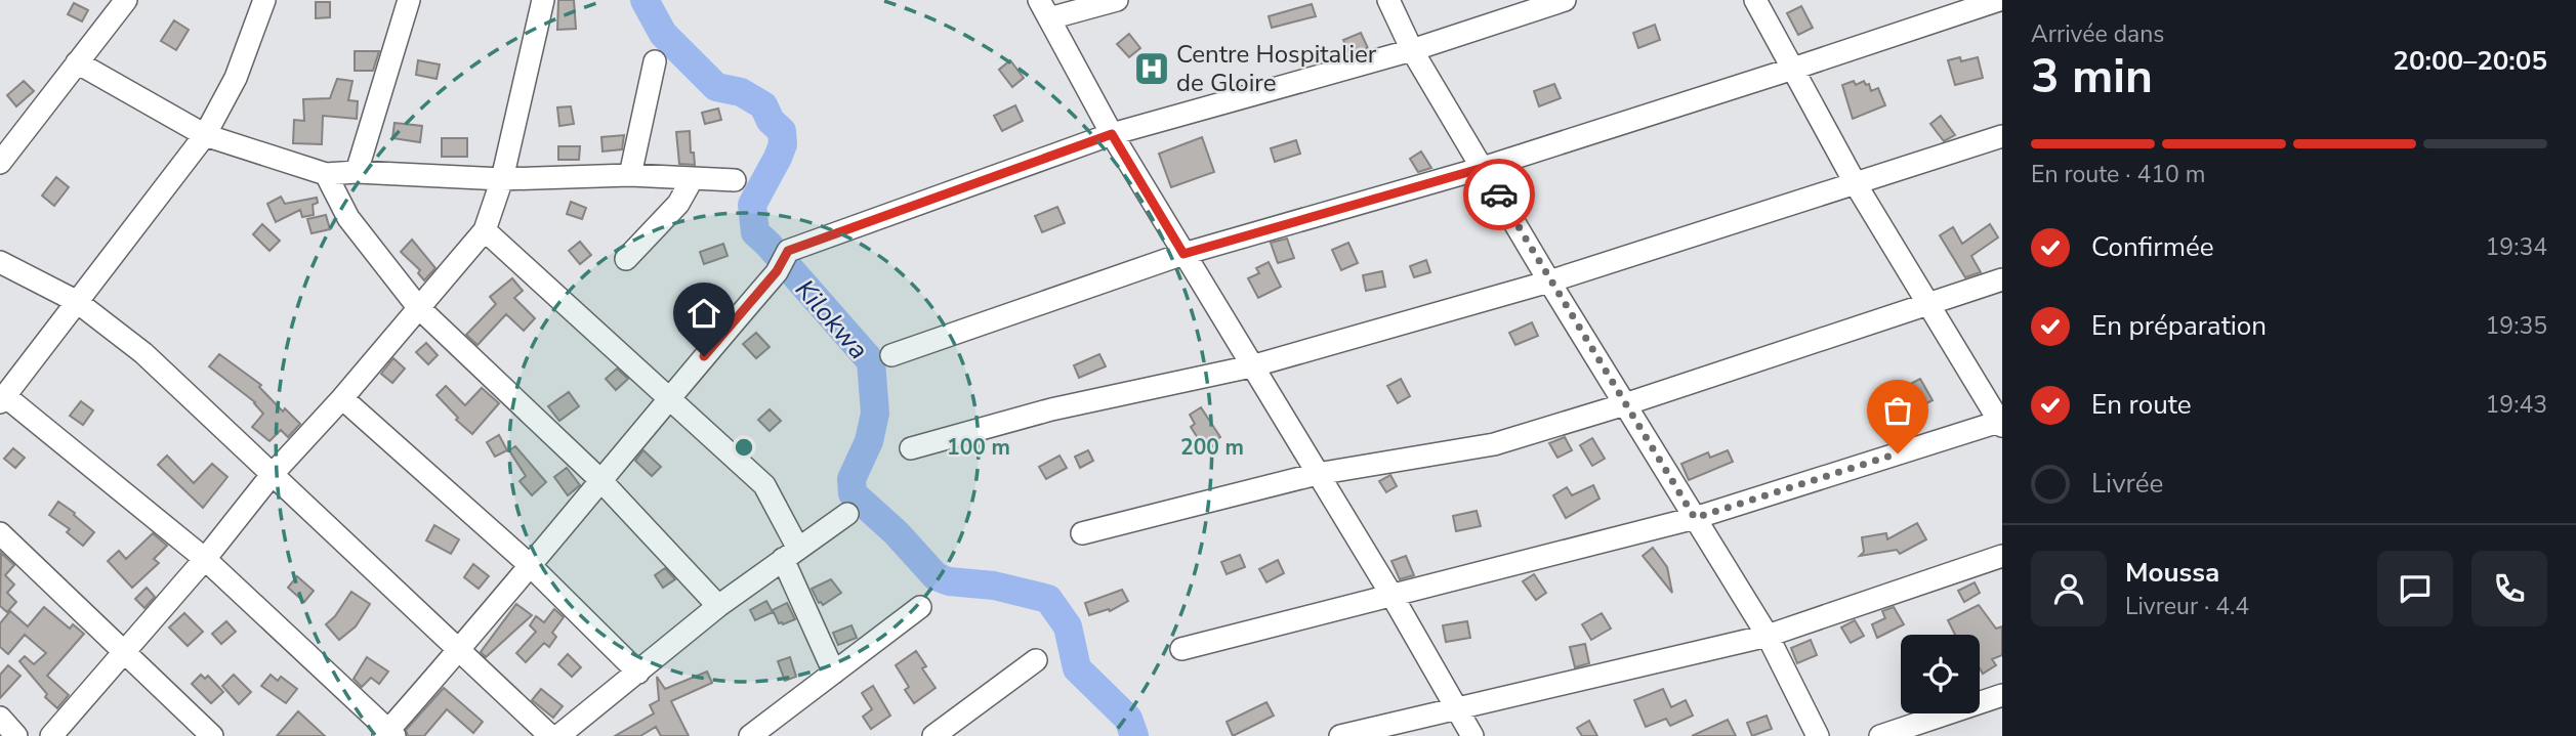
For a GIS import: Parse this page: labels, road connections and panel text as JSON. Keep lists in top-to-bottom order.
{
  "water": ["Kilokwa"],
  "places": {
    "hospital": ["Centre Hospitalier de Gloire"]
  },
  "page": {
    "heading": ["3 min", "Arrivée dans", "20:00–20:05"],
    "panel": ["Moussa", "Livreur · 4.4"],
    "bar": "En route · 410 m",
    "list": [
      ["Confirmée", "19:34"],
      ["En préparation", "19:35"],
      ["En route", "19:43"],
      "Livrée"
    ]
  },
  "rings": ["100 m", "200 m"]
}
